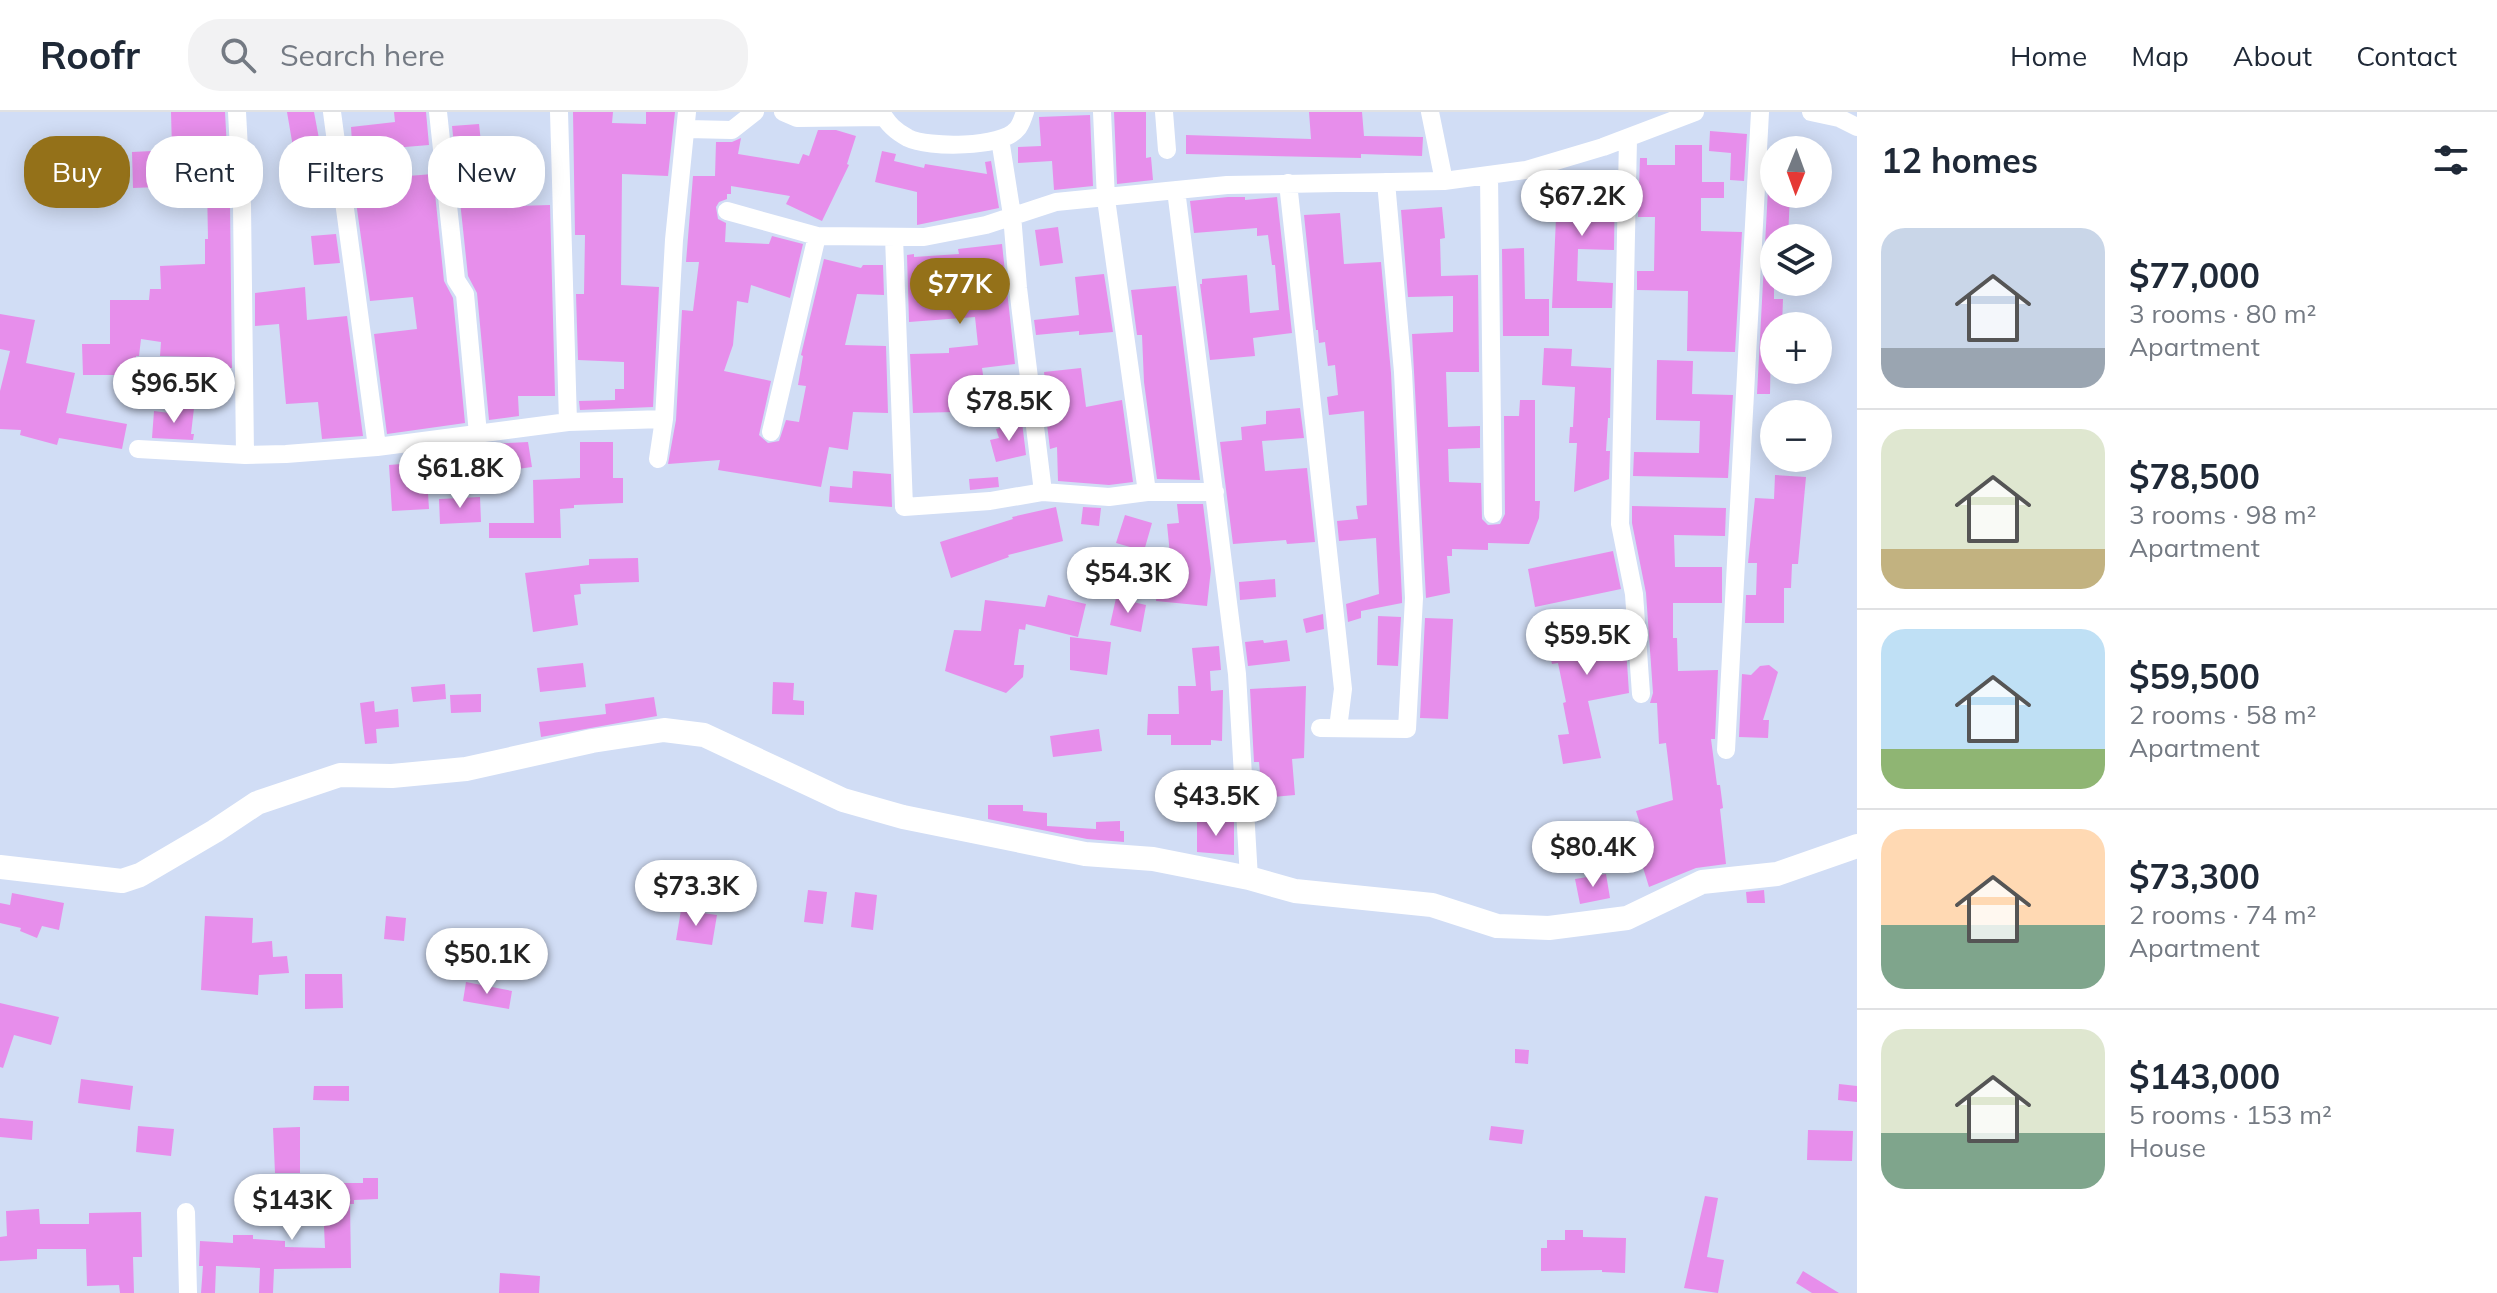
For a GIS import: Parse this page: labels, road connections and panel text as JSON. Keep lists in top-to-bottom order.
{
  "north": "bottom",
  "page": {
    "header": "Roofr",
    "search": "Search here",
    "nav": [
      "Home",
      "Map",
      "About",
      "Contact"
    ],
    "heading": "12 homes",
    "map_buttons": ["+", "−"],
    "chip": [
      "Buy",
      "Rent",
      "Filters",
      "New"
    ],
    "price": [
      "$67.2K",
      "$77K",
      "$96.5K",
      "$78.5K",
      "$61.8K",
      "$54.3K",
      "$59.5K",
      "$43.5K",
      "$80.4K",
      "$73.3K",
      "$50.1K",
      "$143K"
    ],
    "list": [
      {
        "name": "$77,000",
        "note": "3 rooms · 80 m² · Apartment"
      },
      {
        "name": "$78,500",
        "note": "3 rooms · 98 m² · Apartment"
      },
      {
        "name": "$59,500",
        "note": "2 rooms · 58 m² · Apartment"
      },
      {
        "name": "$73,300",
        "note": "2 rooms · 74 m² · Apartment"
      },
      {
        "name": "$143,000",
        "note": "5 rooms · 153 m² · House"
      }
    ]
  }
}
